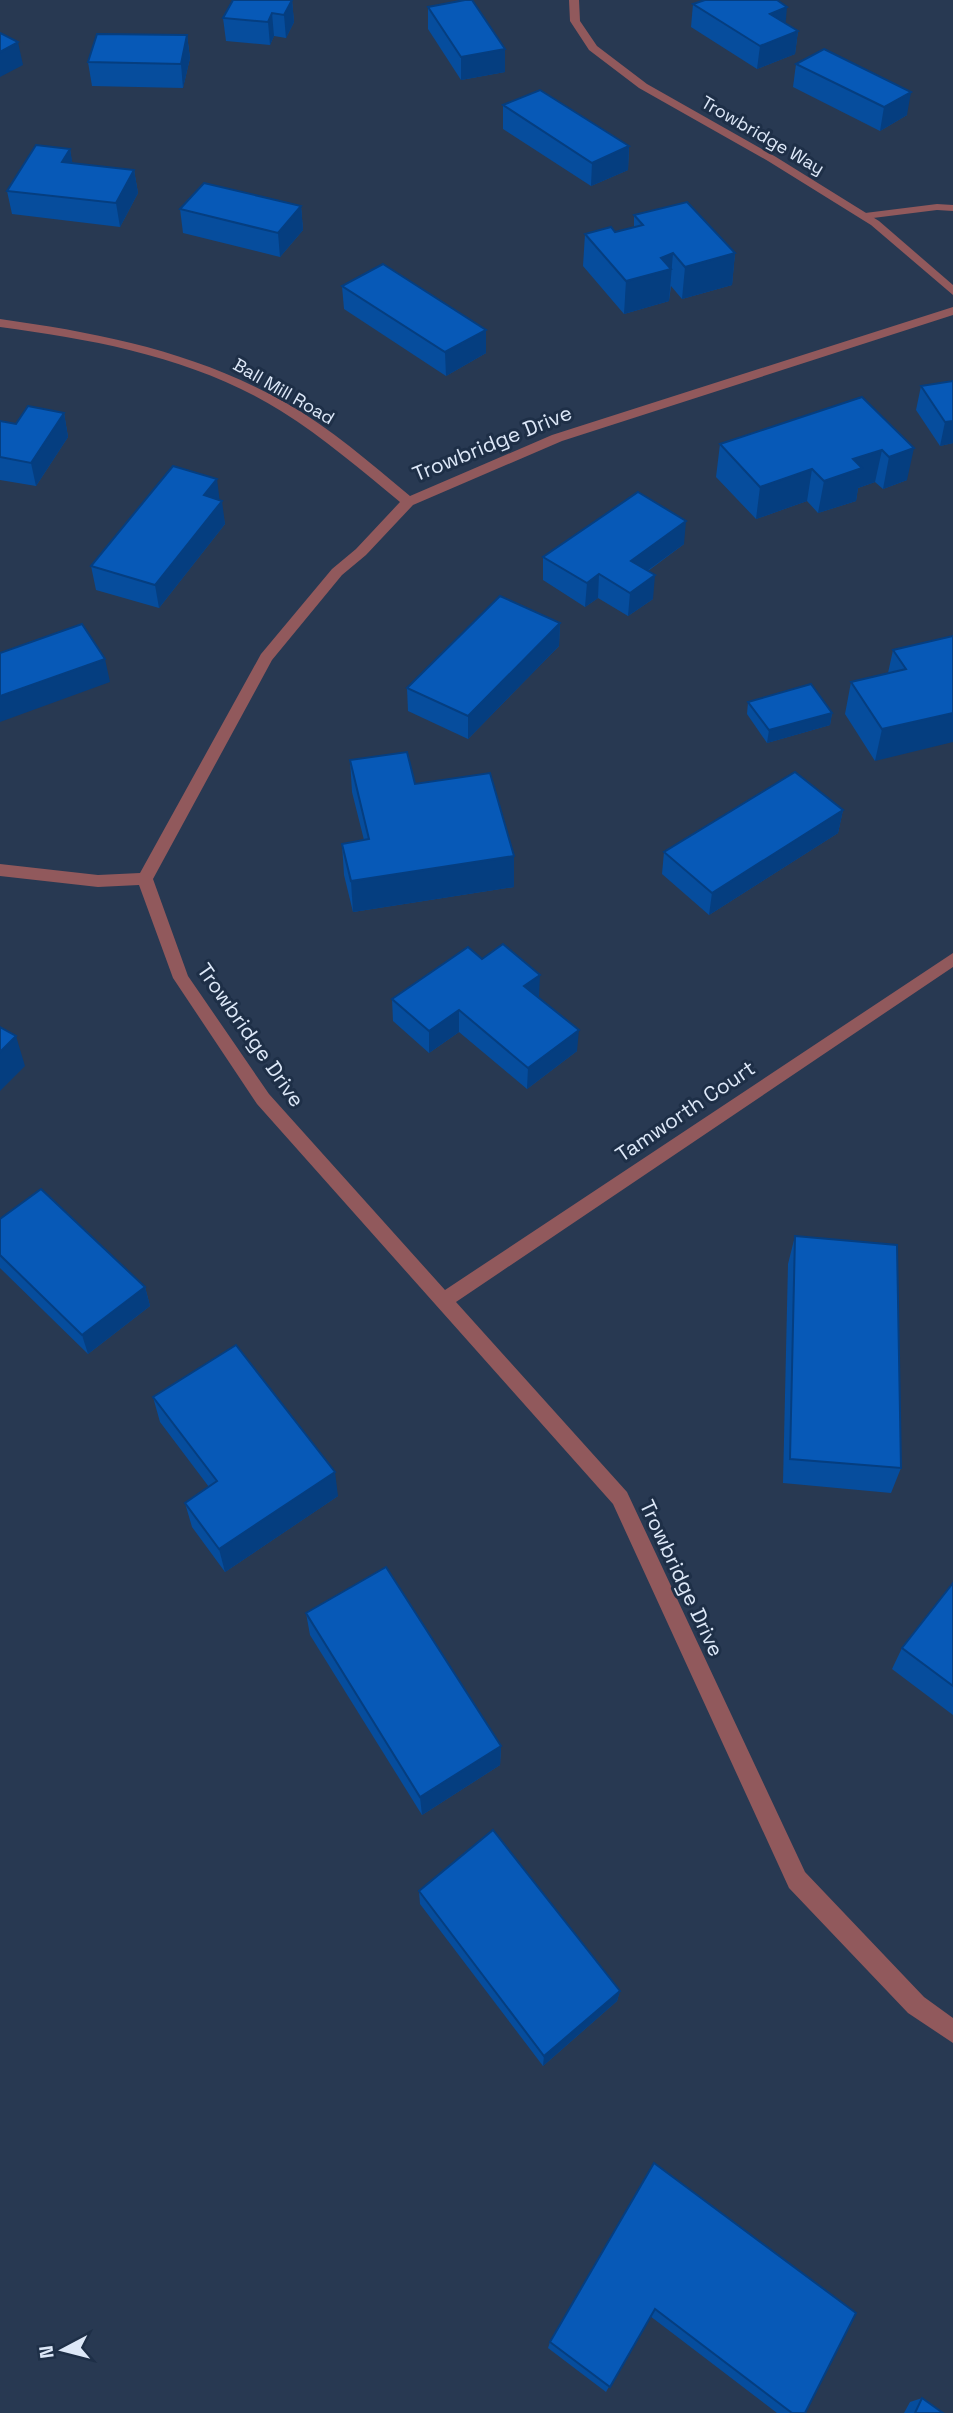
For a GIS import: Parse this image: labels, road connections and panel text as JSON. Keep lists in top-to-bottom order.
{
  "streets": {
    "street": [
      "Trowbridge Way",
      "Ball Mill Road",
      "Trowbridge Drive",
      "Tamworth Court"
    ]
  },
  "crossings": [
    ["Ball Mill Road", "Trowbridge Drive"],
    ["Trowbridge Drive", "Tamworth Court"]
  ],
  "north": "left"
}
